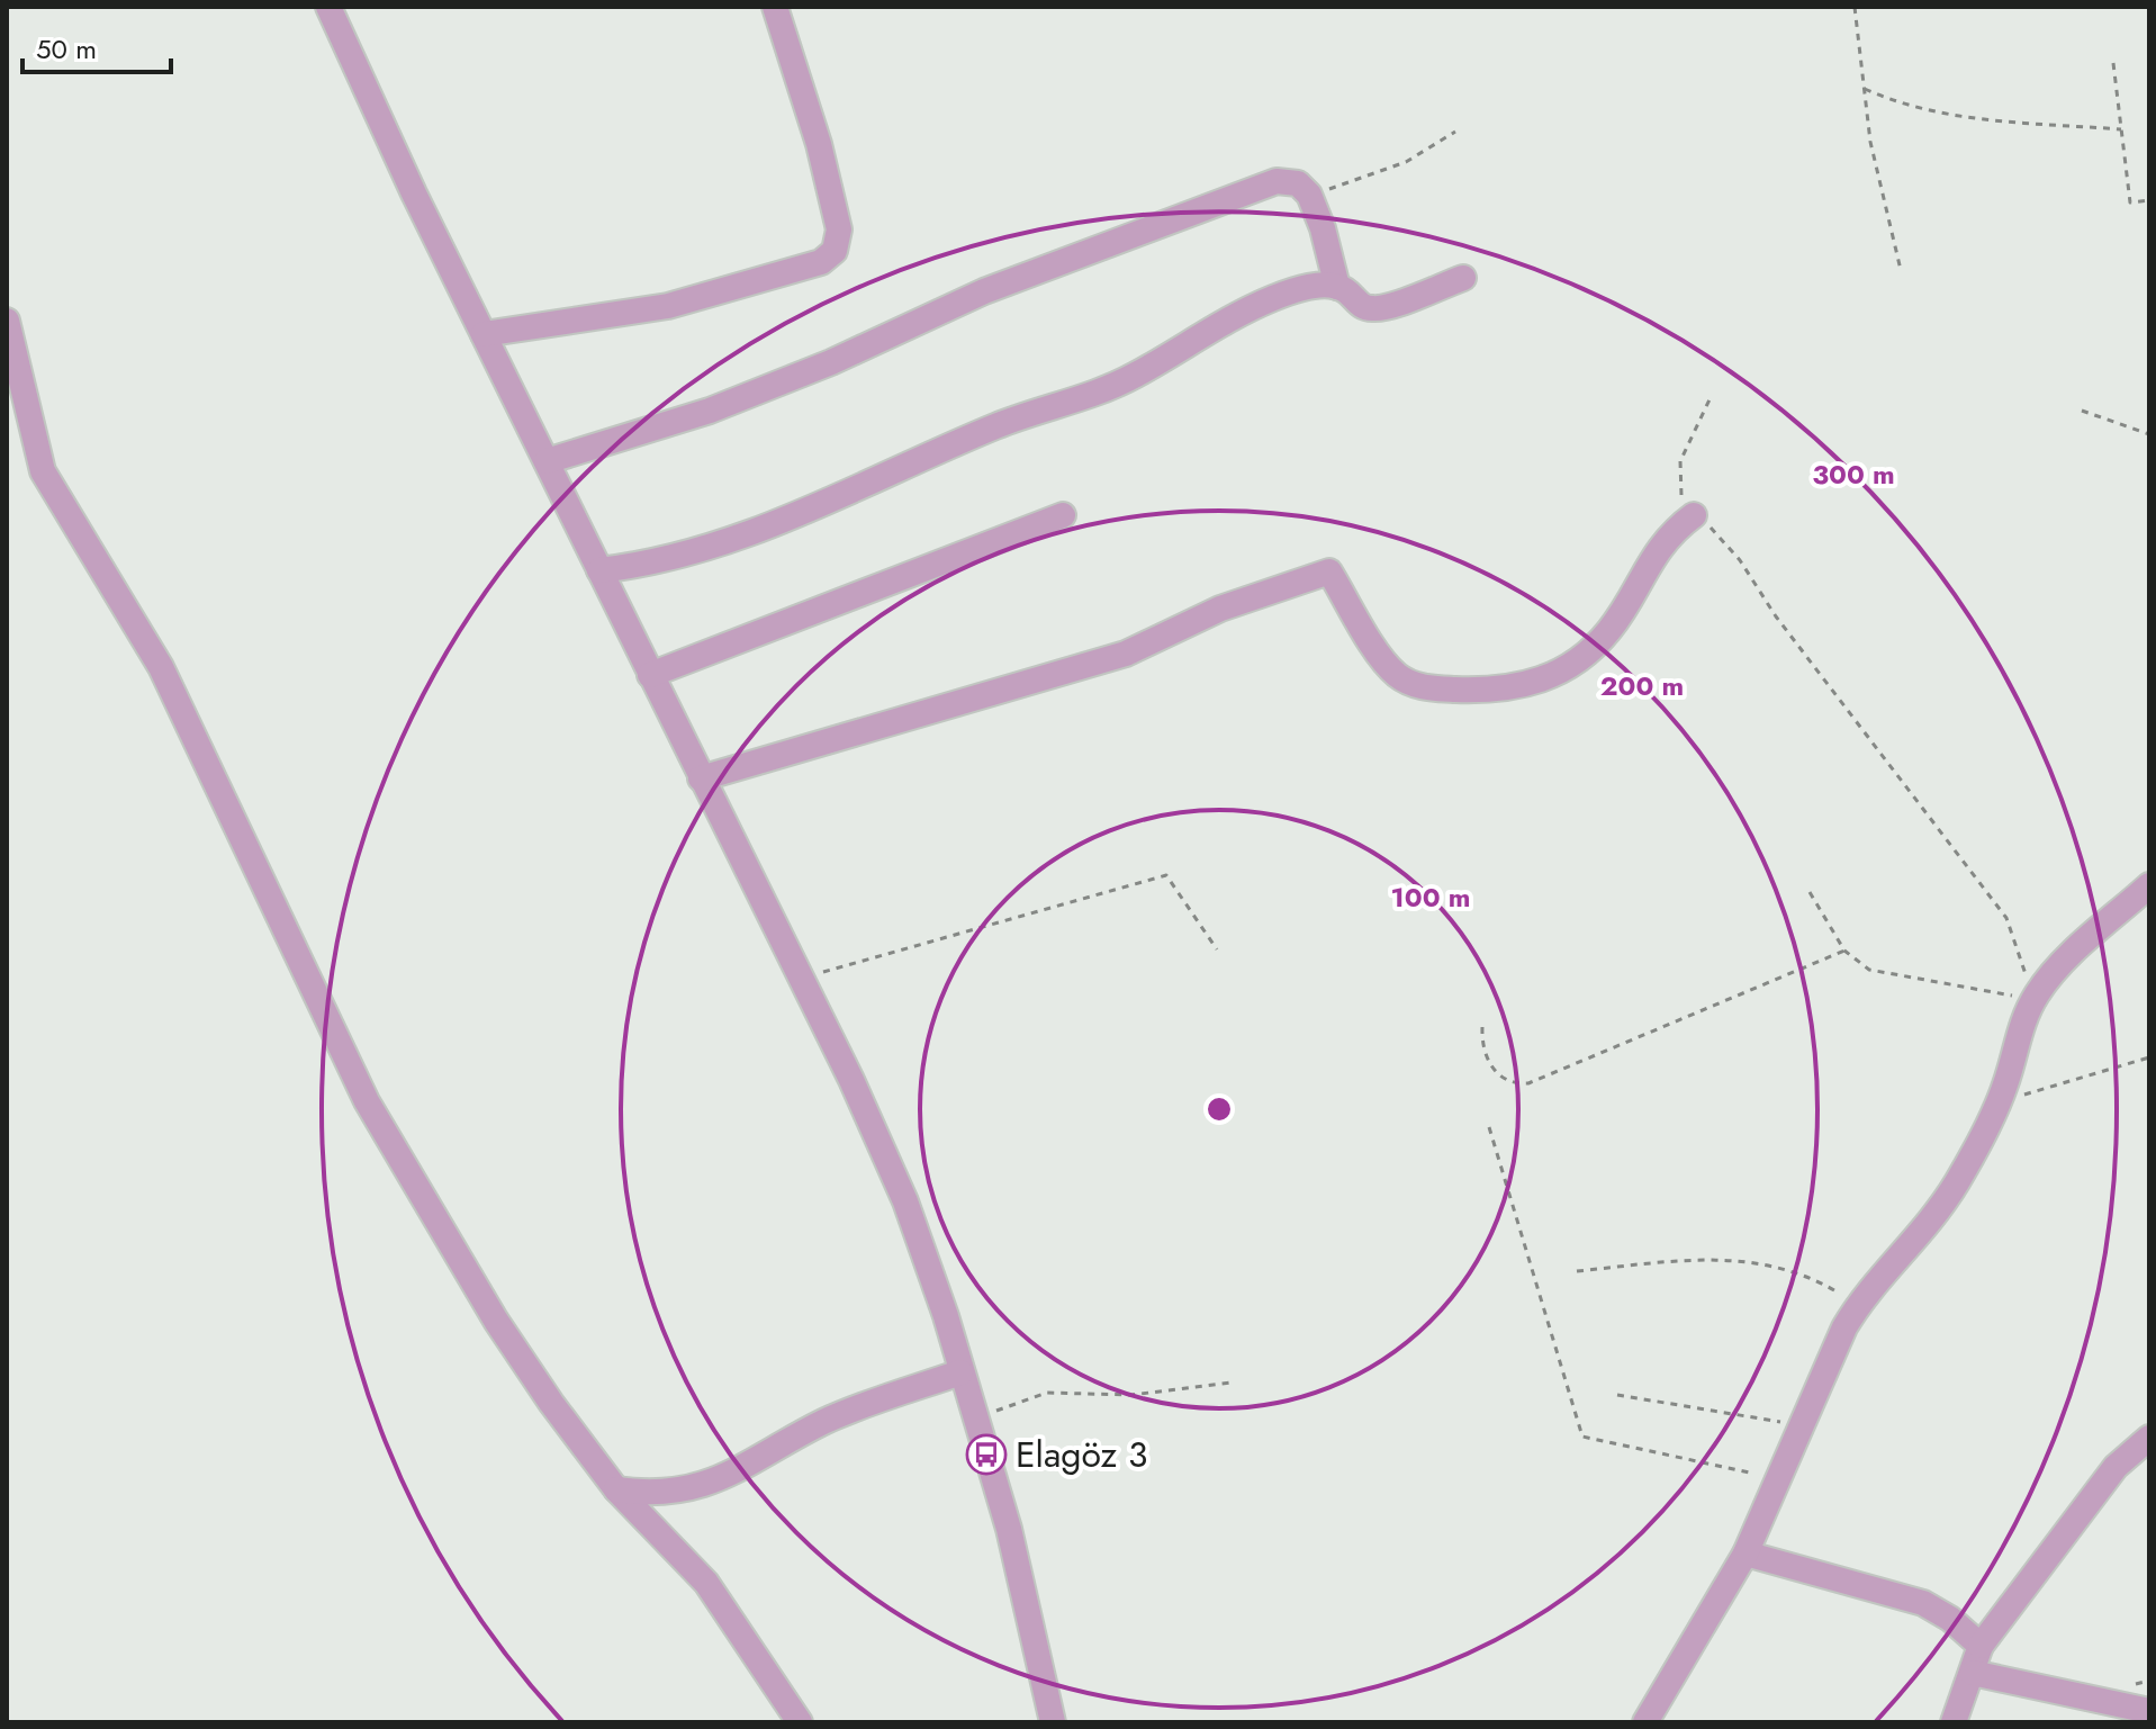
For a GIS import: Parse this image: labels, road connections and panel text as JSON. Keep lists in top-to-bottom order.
{
  "places": {
    "bus stop": ["Elagöz 3"]
  },
  "scale_bar": "50 m",
  "rings": ["300 m", "200 m", "100 m"]
}
